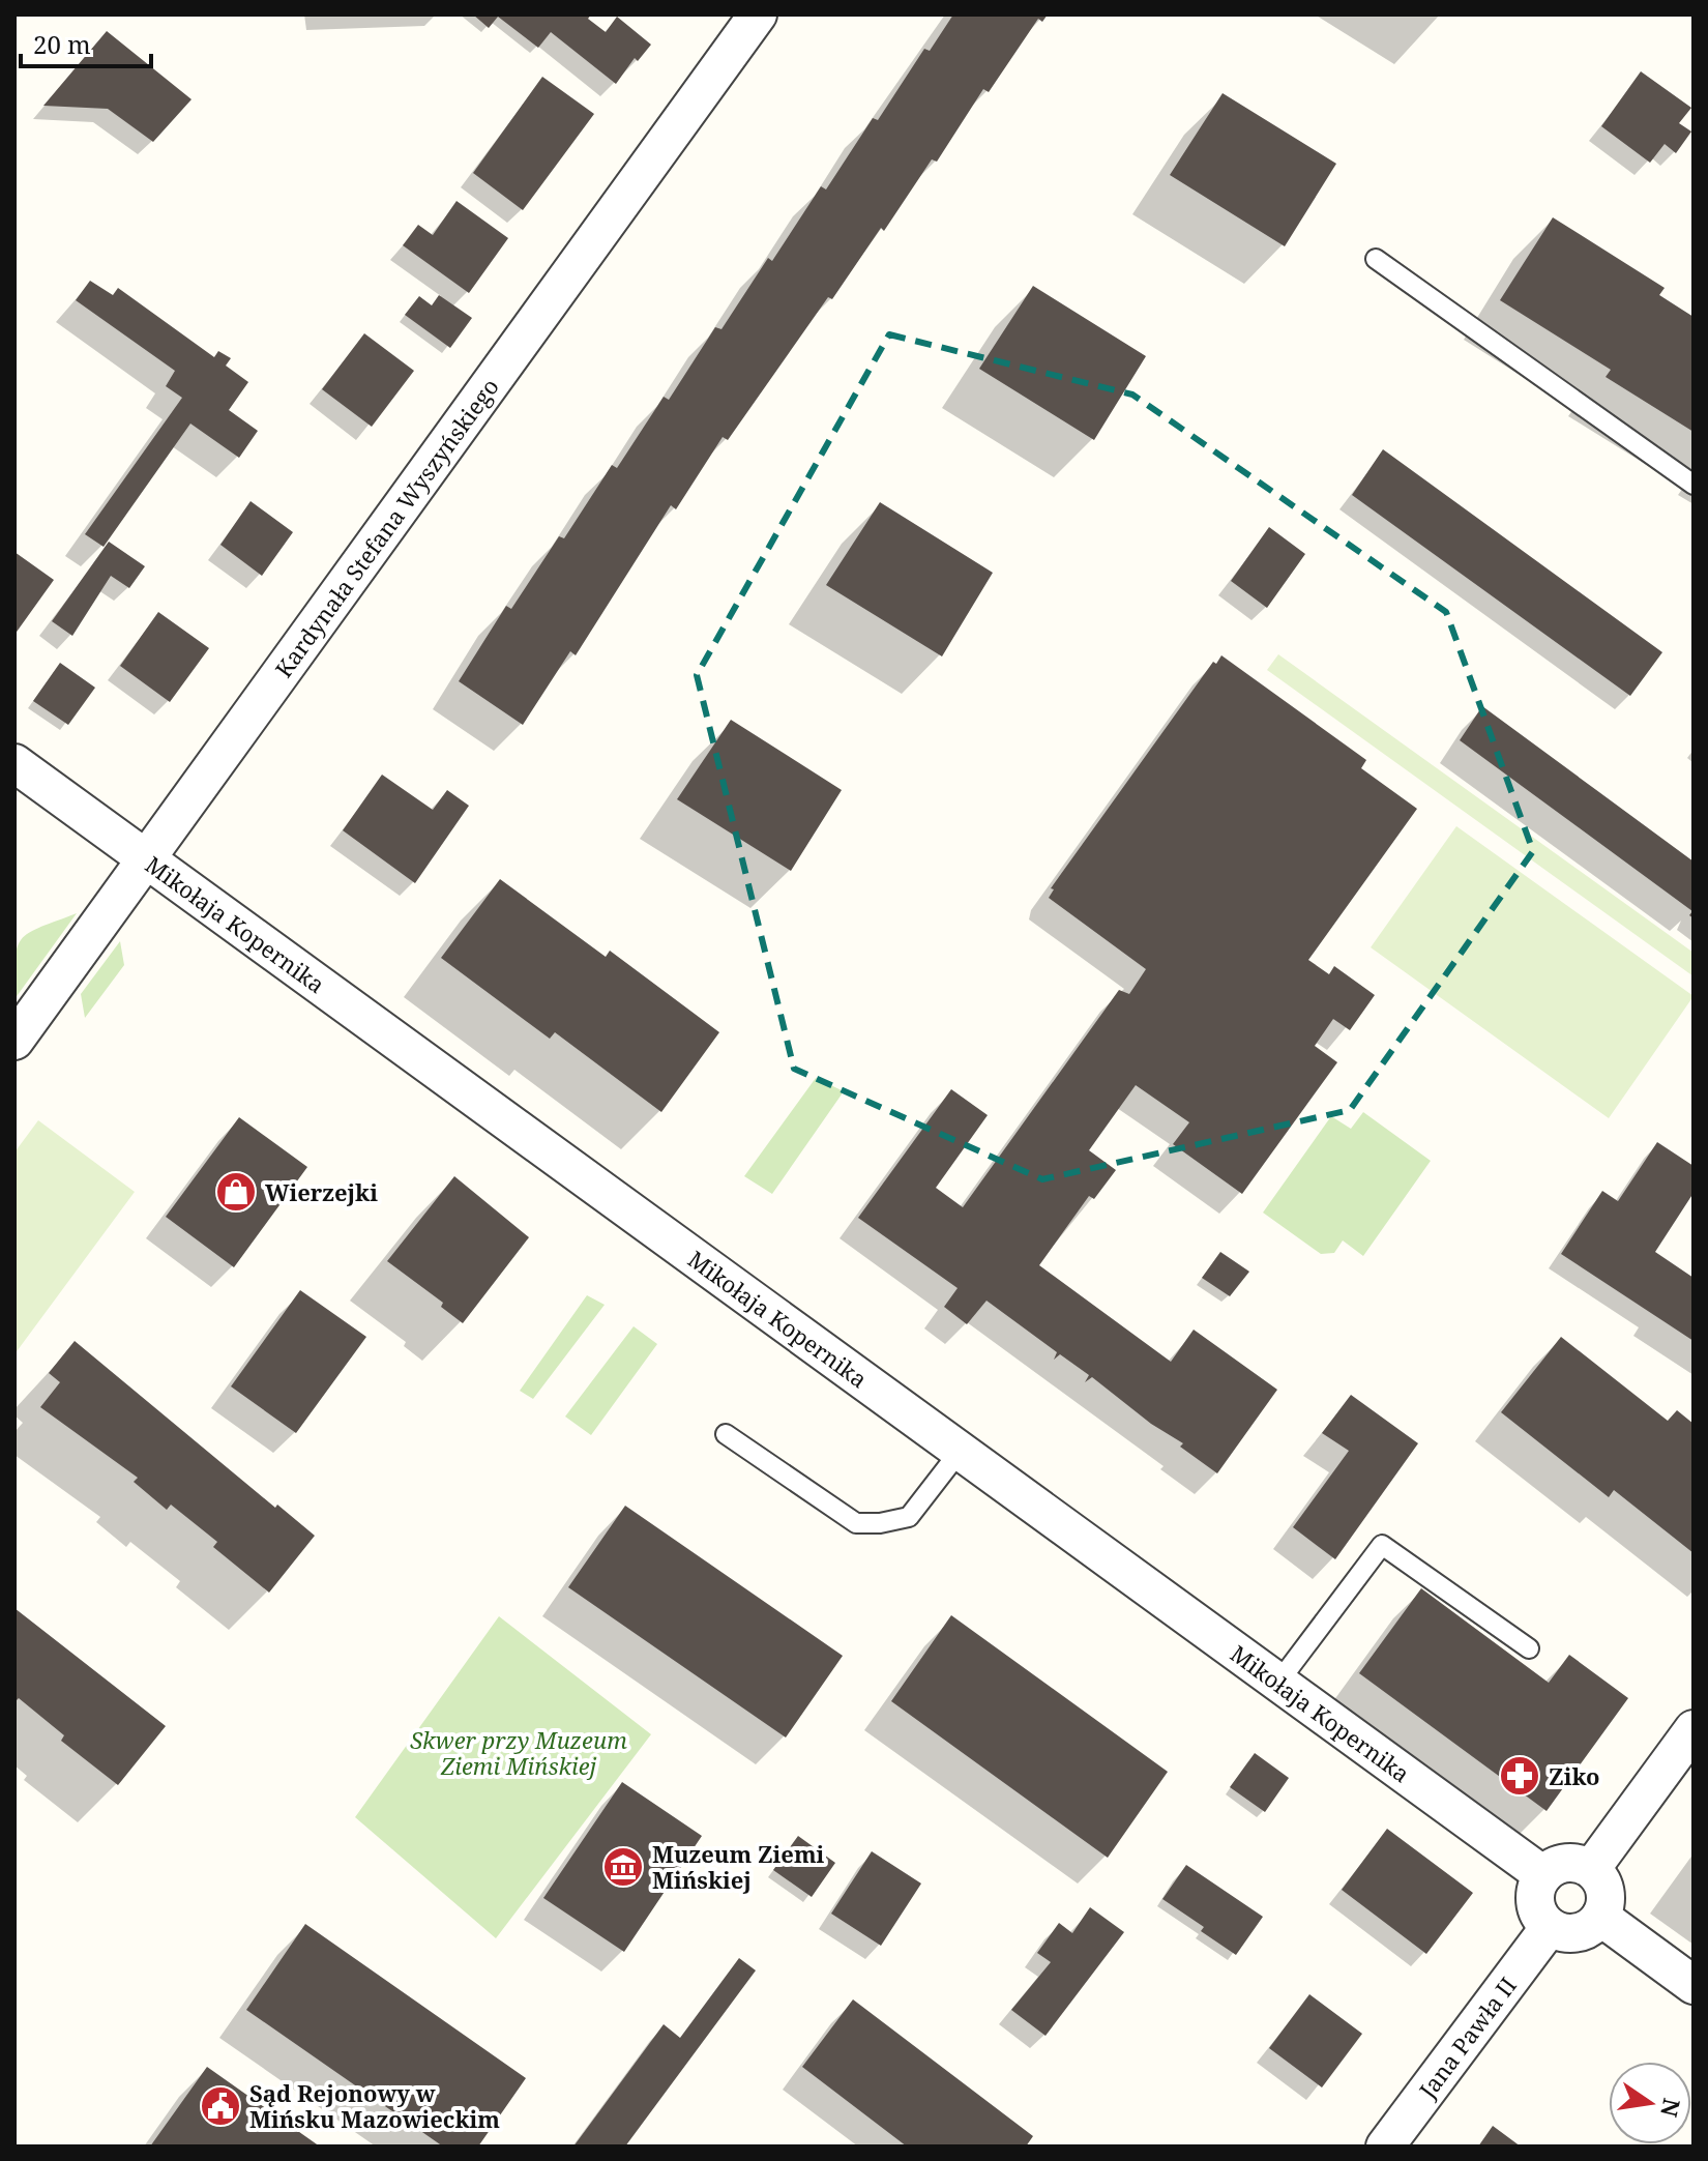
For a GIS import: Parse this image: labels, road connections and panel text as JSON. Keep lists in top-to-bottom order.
{
  "streets": {
    "street": ["Kardynała Stefana Wyszyńskiego", "Mikołaja Kopernika", "Jana Pawła II"]
  },
  "crossings": [
    ["Kardynała Stefana Wyszyńskiego", "Mikołaja Kopernika"],
    ["Mikołaja Kopernika", "Jana Pawła II"]
  ],
  "parks": ["Skwer przy Muzeum Ziemi Mińskiej"],
  "places": {
    "shop": ["Wierzejki"],
    "pharmacy": ["Ziko"],
    "museum": ["Muzeum Ziemi Mińskiej"],
    "public building": ["Sąd Rejonowy w Mińsku Mazowieckim"]
  },
  "scale_bar": "20 m",
  "north": "right"
}
